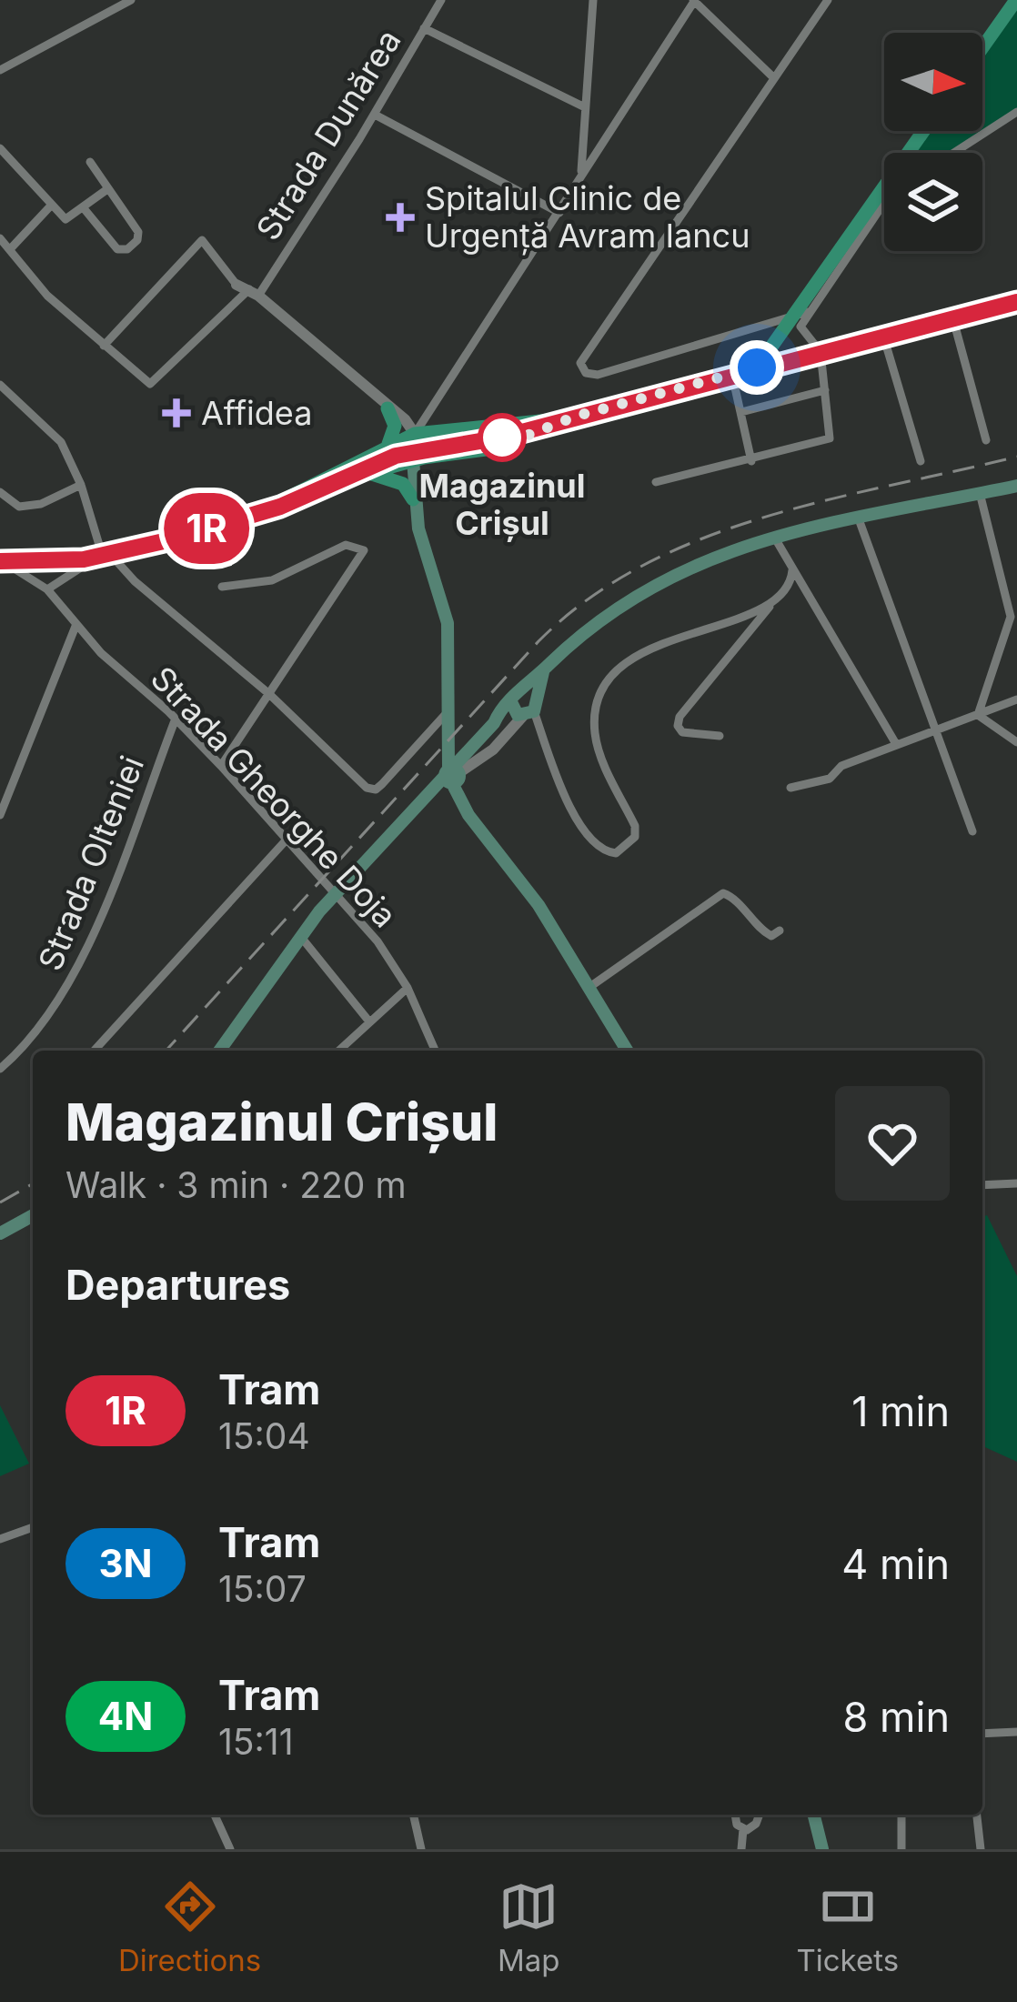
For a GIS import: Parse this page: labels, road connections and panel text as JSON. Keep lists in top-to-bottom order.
{
  "streets": {
    "street": ["Strada Dunărea", "Strada Gheorghe Doja", "Strada Olteniei"]
  },
  "crossings": [
    ["Strada Gheorghe Doja", "Strada Olteniei"]
  ],
  "places": {
    "health": ["Spitalul Clinic de Urgență Avram Iancu", "Affidea"],
    "other": ["Magazinul Crișul"]
  },
  "lines": ["tram line 1R"],
  "north": "right",
  "page": {
    "on_map": "1R",
    "heading": [
      ["Magazinul Crișul", "Walk · 3 min · 220 m"],
      "Departures"
    ],
    "list": [
      {
        "mark": "1R",
        "name": "Tram",
        "note": "15:04",
        "value": "1 min"
      },
      {
        "mark": "3N",
        "name": "Tram",
        "note": "15:07",
        "value": "4 min"
      },
      {
        "mark": "4N",
        "name": "Tram",
        "note": "15:11",
        "value": "8 min"
      }
    ],
    "tabs": ["Directions", "Map", "Tickets"]
  }
}
